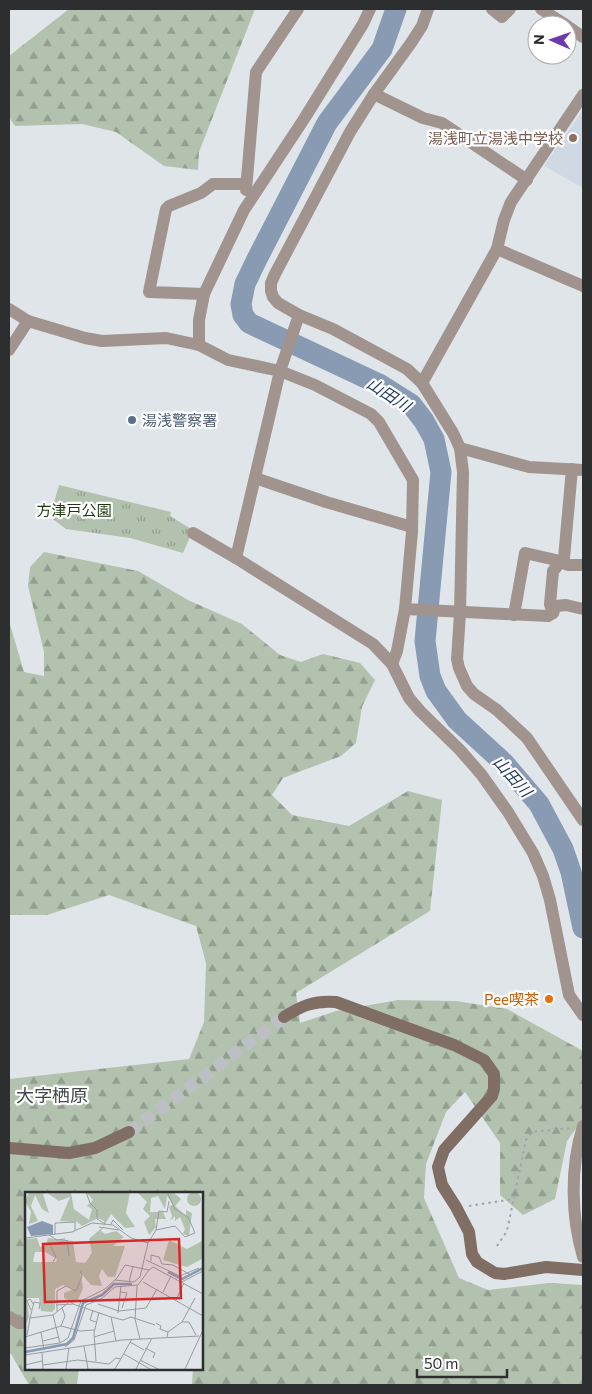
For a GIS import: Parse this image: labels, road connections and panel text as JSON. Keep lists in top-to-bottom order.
{
  "districts": ["大字栖原"],
  "water": ["山田川"],
  "parks": ["方津戸公園"],
  "places": ["湯浅町立湯浅中学校", "湯浅警察署", "Pee喫茶"],
  "scale_bar": "50 m",
  "north": "left"
}
